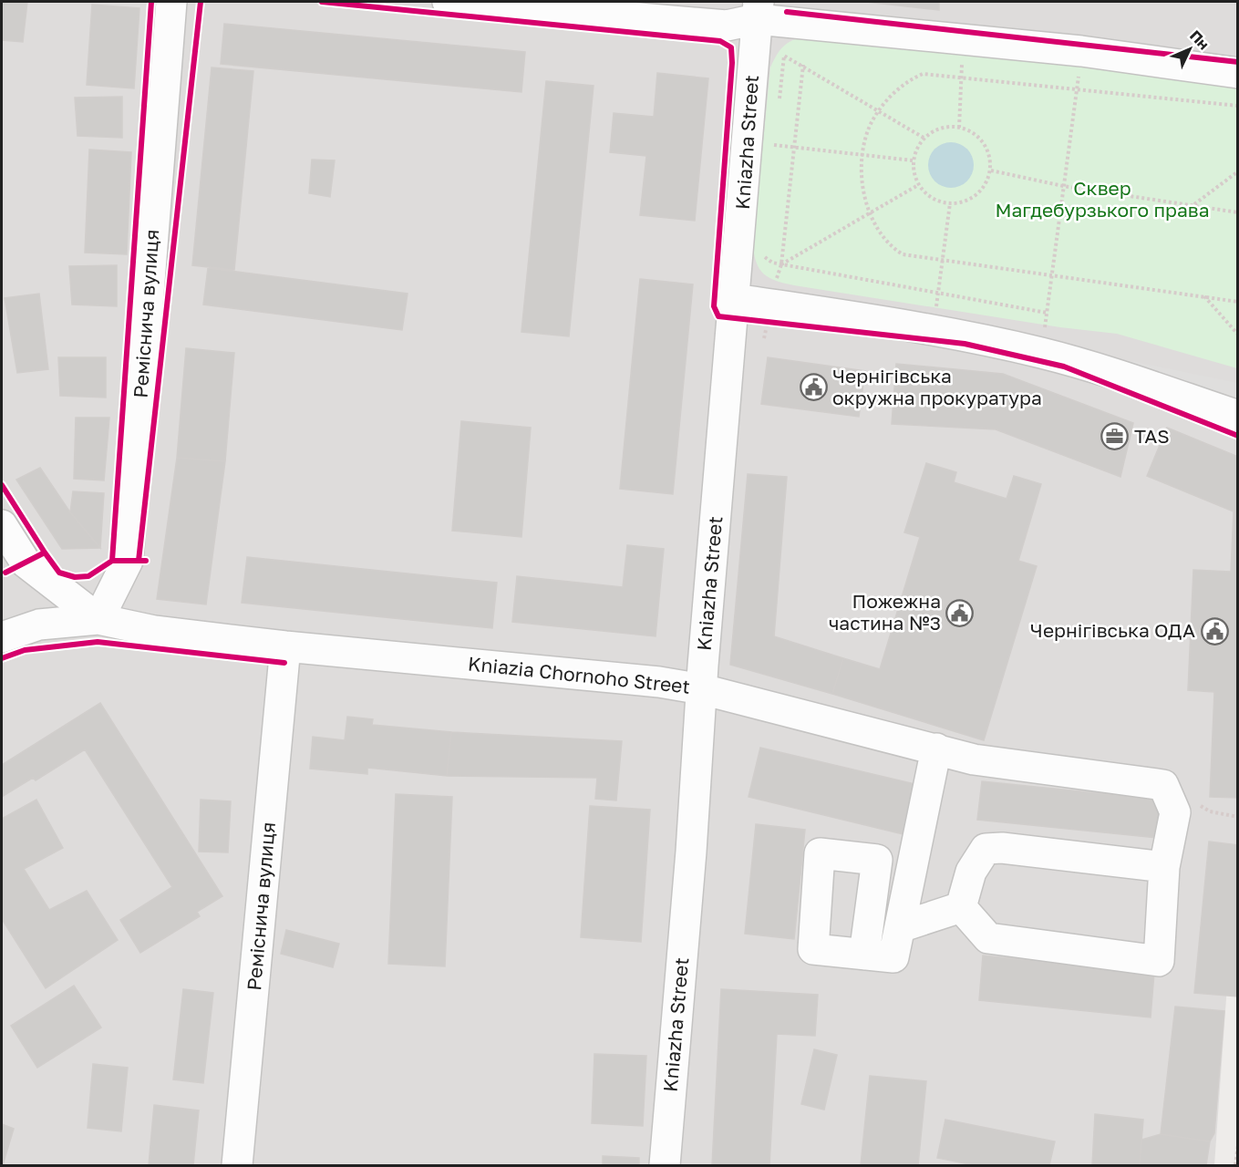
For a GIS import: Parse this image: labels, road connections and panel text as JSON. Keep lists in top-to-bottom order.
{
  "streets": {
    "street": ["Kniazha Street", "Реміснича вулиця", "Kniazia Chornoho Street"]
  },
  "crossings": [
    ["Kniazha Street", "Kniazia Chornoho Street"],
    ["Реміснича вулиця", "Kniazia Chornoho Street"]
  ],
  "parks": ["Сквер Магдебурзького права"],
  "places": {
    "public building": ["Чернігівська окружна прокуратура", "Пожежна частина №3", "Чернігівська ОДА"],
    "office": ["TAS"]
  },
  "north": "top right"
}
